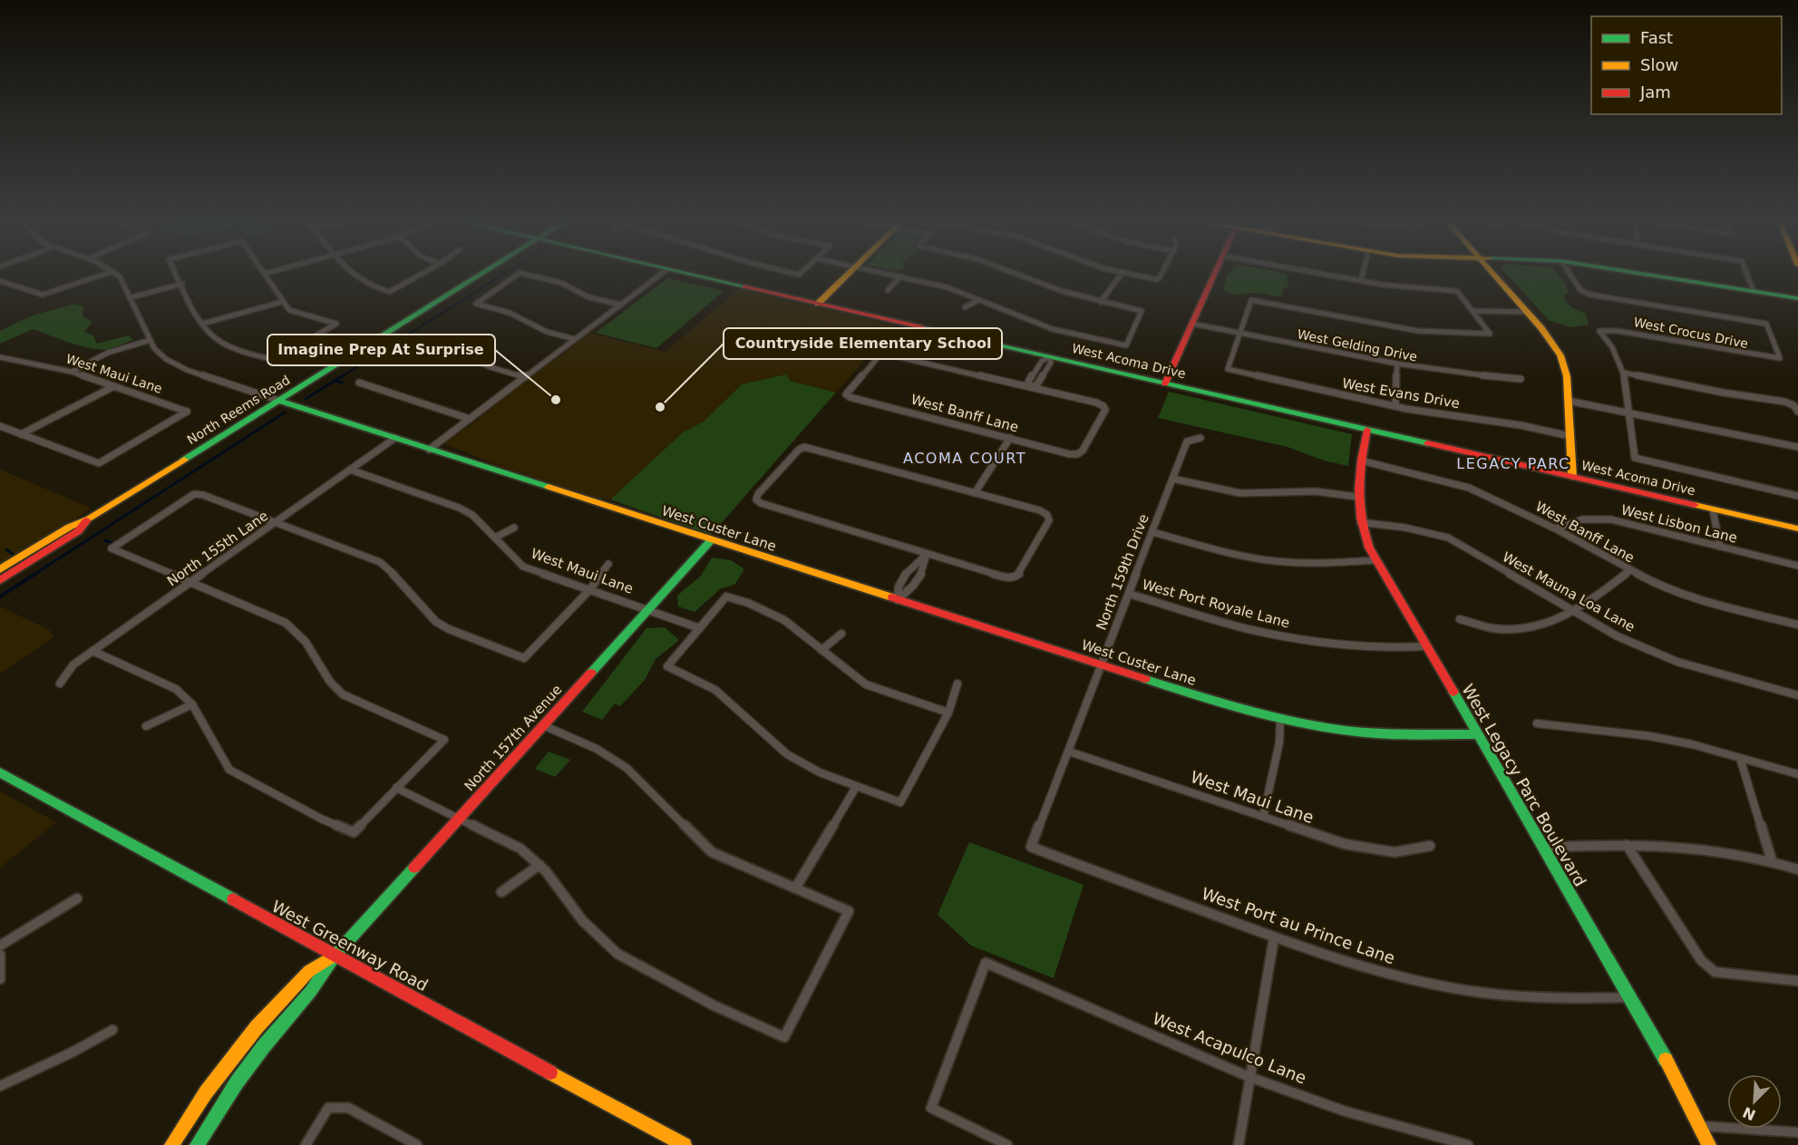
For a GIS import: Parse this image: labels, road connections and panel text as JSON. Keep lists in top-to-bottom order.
{
  "streets": {
    "street": [
      "West Crocus Drive",
      "West Gelding Drive",
      "West Acoma Drive",
      "West Maui Lane",
      "West Evans Drive",
      "North Reems Road",
      "West Banff Lane",
      "West Lisbon Lane",
      "West Custer Lane",
      "North 155th Lane",
      "North 159th Drive",
      "West Mauna Loa Lane",
      "West Port Royale Lane",
      "North 157th Avenue",
      "West Legacy Parc Boulevard",
      "West Port au Prince Lane",
      "West Greenway Road",
      "West Acapulco Lane"
    ]
  },
  "crossings": [
    ["West Gelding Drive", "West Evans Drive"],
    ["West Acoma Drive", "West Legacy Parc Boulevard"],
    ["West Maui Lane", "North 155th Lane"],
    ["West Maui Lane", "North 159th Drive"],
    ["West Maui Lane", "North 157th Avenue"],
    ["North Reems Road", "West Custer Lane"],
    ["West Banff Lane", "West Lisbon Lane"],
    ["West Banff Lane", "West Legacy Parc Boulevard"],
    ["West Custer Lane", "North 155th Lane"],
    ["West Custer Lane", "North 159th Drive"],
    ["West Custer Lane", "North 157th Avenue"],
    ["West Custer Lane", "West Legacy Parc Boulevard"],
    ["North 159th Drive", "West Port Royale Lane"],
    ["North 159th Drive", "West Port au Prince Lane"],
    ["West Mauna Loa Lane", "West Legacy Parc Boulevard"],
    ["West Port Royale Lane", "West Legacy Parc Boulevard"],
    ["North 157th Avenue", "West Greenway Road"],
    ["West Legacy Parc Boulevard", "West Port au Prince Lane"]
  ],
  "districts": ["ACOMA COURT", "LEGACY PARC"],
  "places": ["Imagine Prep At Surprise", "Countryside Elementary School"],
  "legend": ["Fast", "Slow", "Jam"],
  "north": "bottom left"
}
